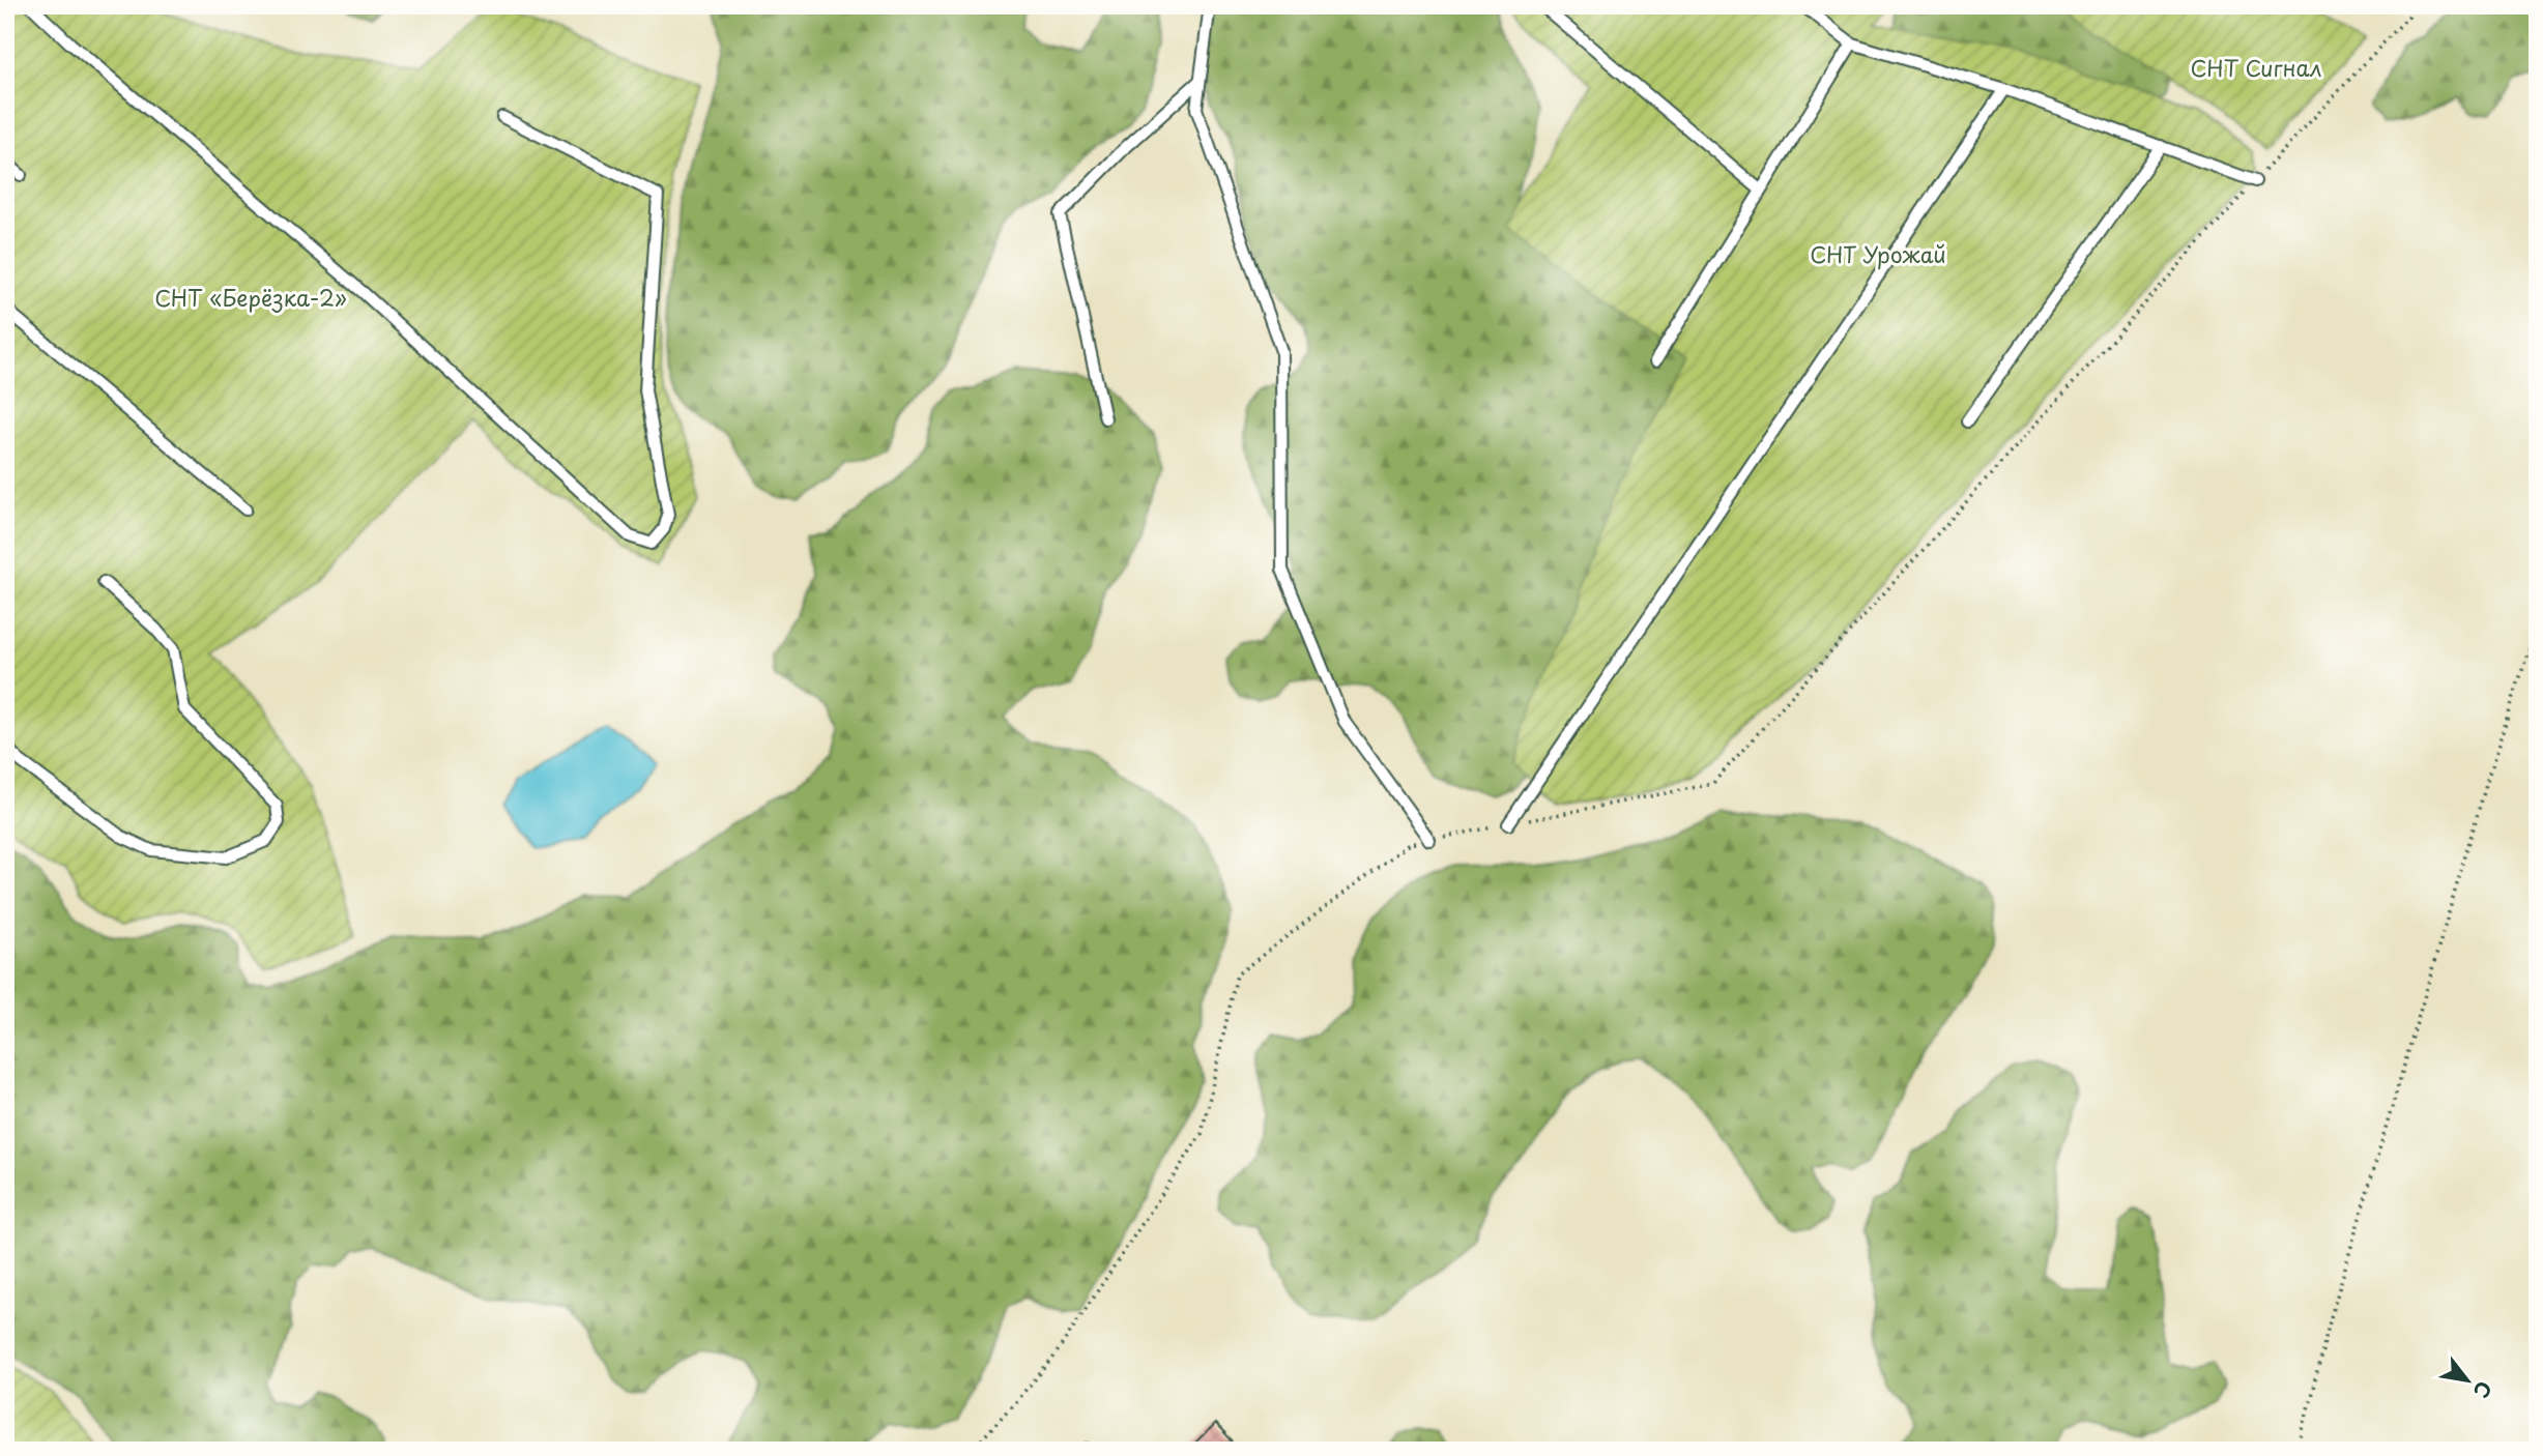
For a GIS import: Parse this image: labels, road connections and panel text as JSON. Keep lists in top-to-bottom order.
{
  "parks": ["СНТ Сигнал", "СНТ Урожай", "СНТ «Берёзка-2»"],
  "north": "bottom right"
}
